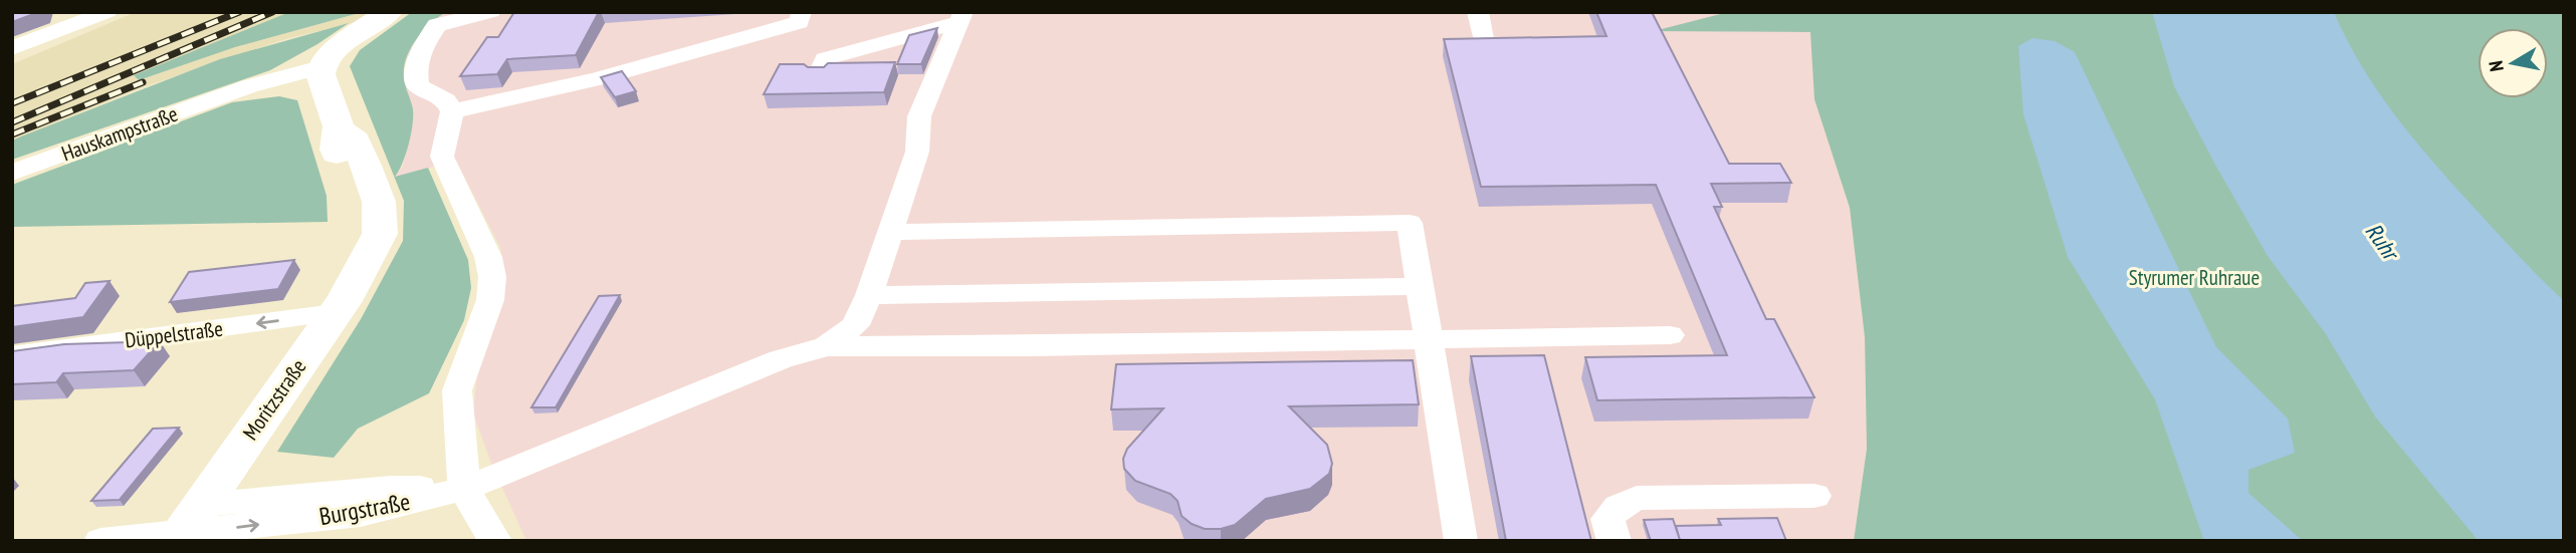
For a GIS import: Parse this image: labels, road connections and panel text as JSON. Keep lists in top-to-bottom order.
{
  "streets": {
    "main road": ["Moritzstraße"],
    "street": ["Hauskampstraße", "Düppelstraße", "Burgstraße"]
  },
  "crossings": [
    ["Hauskampstraße", "Moritzstraße"],
    ["Düppelstraße", "Moritzstraße"],
    ["Moritzstraße", "Burgstraße"]
  ],
  "one_way": ["Düppelstraße"],
  "water": ["Ruhr"],
  "parks": ["Styrumer Ruhraue"],
  "north": "left"
}
